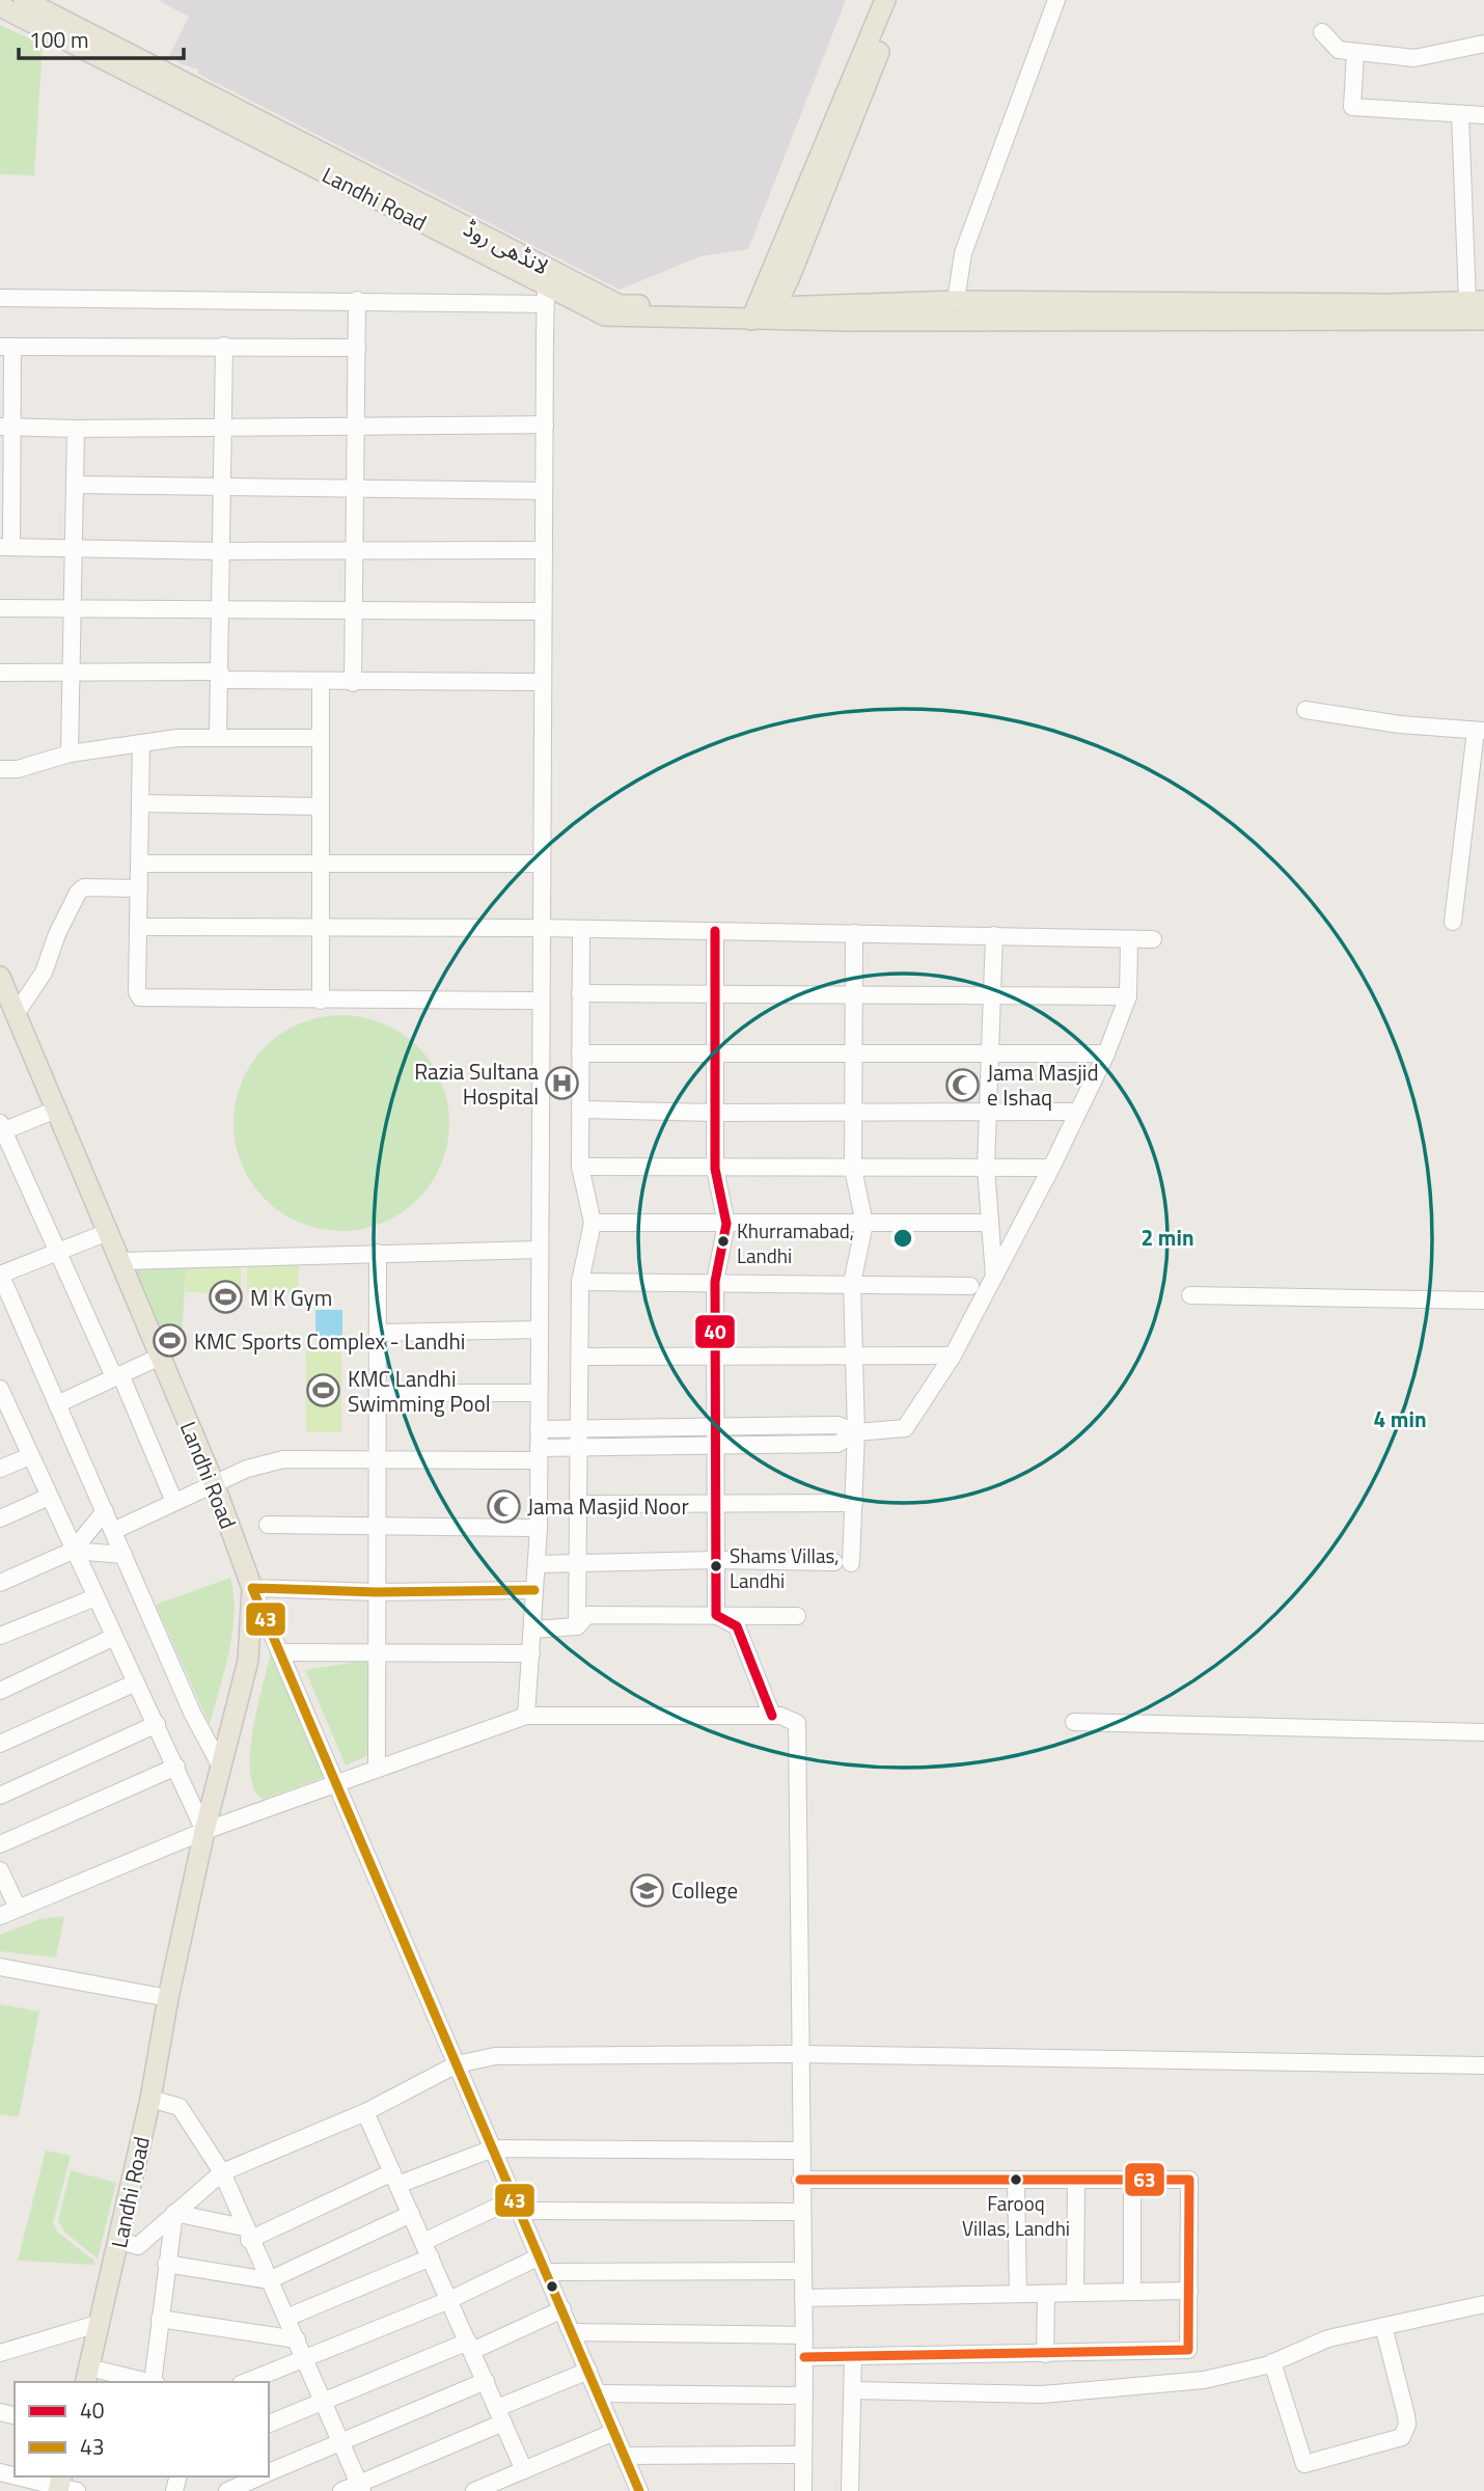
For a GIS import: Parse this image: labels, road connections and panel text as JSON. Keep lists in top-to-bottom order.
{
  "streets": {
    "main road": ["Landhi Road"]
  },
  "places": {
    "hospital": ["Razia Sultana Hospital"],
    "mosque": ["Jama Masjid e Ishaq", "Jama Masjid Noor"],
    "other": ["Khurramabad, Landhi", "Shams Villas, Landhi", "Farooq Villas, Landhi"],
    "sports": ["M K Gym", "KMC Sports Complex - Landhi", "KMC Landhi Swimming Pool"],
    "school or university": ["College"]
  },
  "lines": ["transit line 40", "transit line 43", "transit line 63"],
  "legend": ["40", "43"],
  "scale_bar": "100 m",
  "rings": ["2 min", "4 min"]
}
